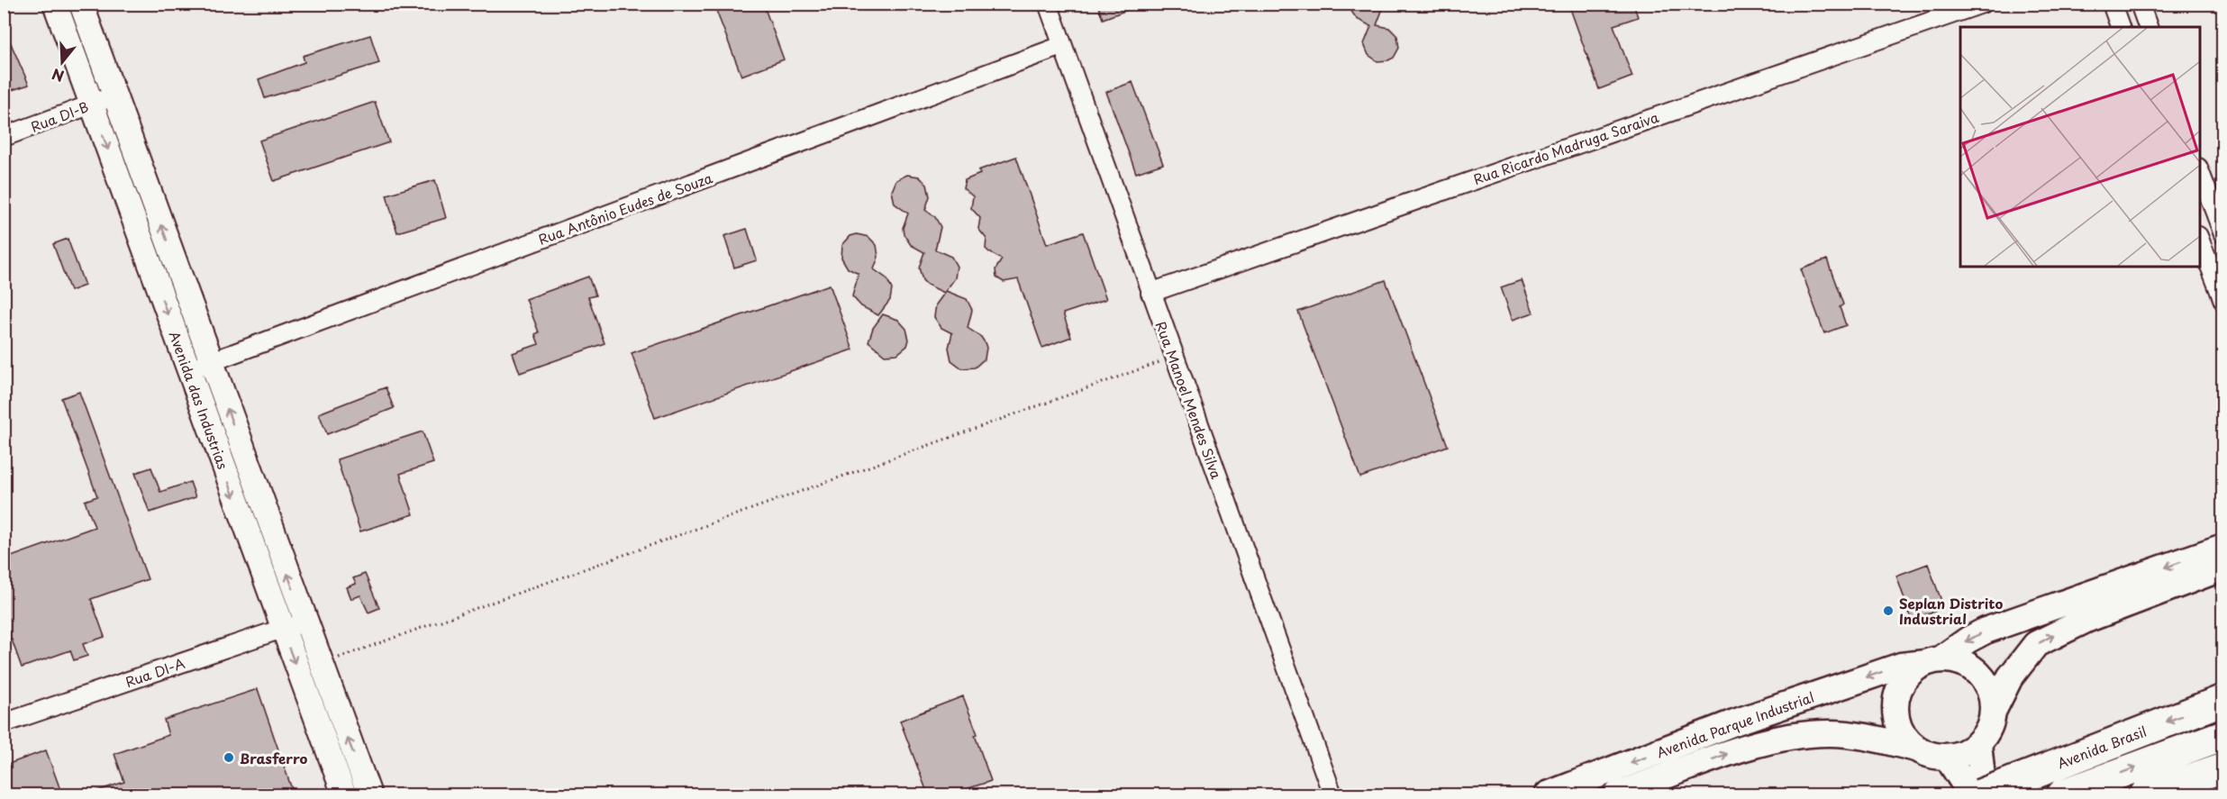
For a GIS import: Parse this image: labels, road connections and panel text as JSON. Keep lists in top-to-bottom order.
{
  "streets": {
    "highway": ["Avenida Brasil"],
    "main road": ["Avenida Parque Industrial"],
    "street": [
      "Rua DI-B",
      "Rua Ricardo Madruga Saraiva",
      "Rua Antônio Eudes de Souza",
      "Avenida das Industrias",
      "Rua Manoel Mendes Silva",
      "Rua DI-A"
    ]
  },
  "crossings": [
    ["Rua DI-B", "Avenida das Industrias"],
    ["Rua Ricardo Madruga Saraiva", "Rua Manoel Mendes Silva"],
    ["Rua Antônio Eudes de Souza", "Avenida das Industrias"],
    ["Rua Antônio Eudes de Souza", "Rua Manoel Mendes Silva"],
    ["Avenida das Industrias", "Rua DI-A"]
  ],
  "places": ["Seplan Distrito Industrial", "Brasferro"],
  "north": "bottom"
}
